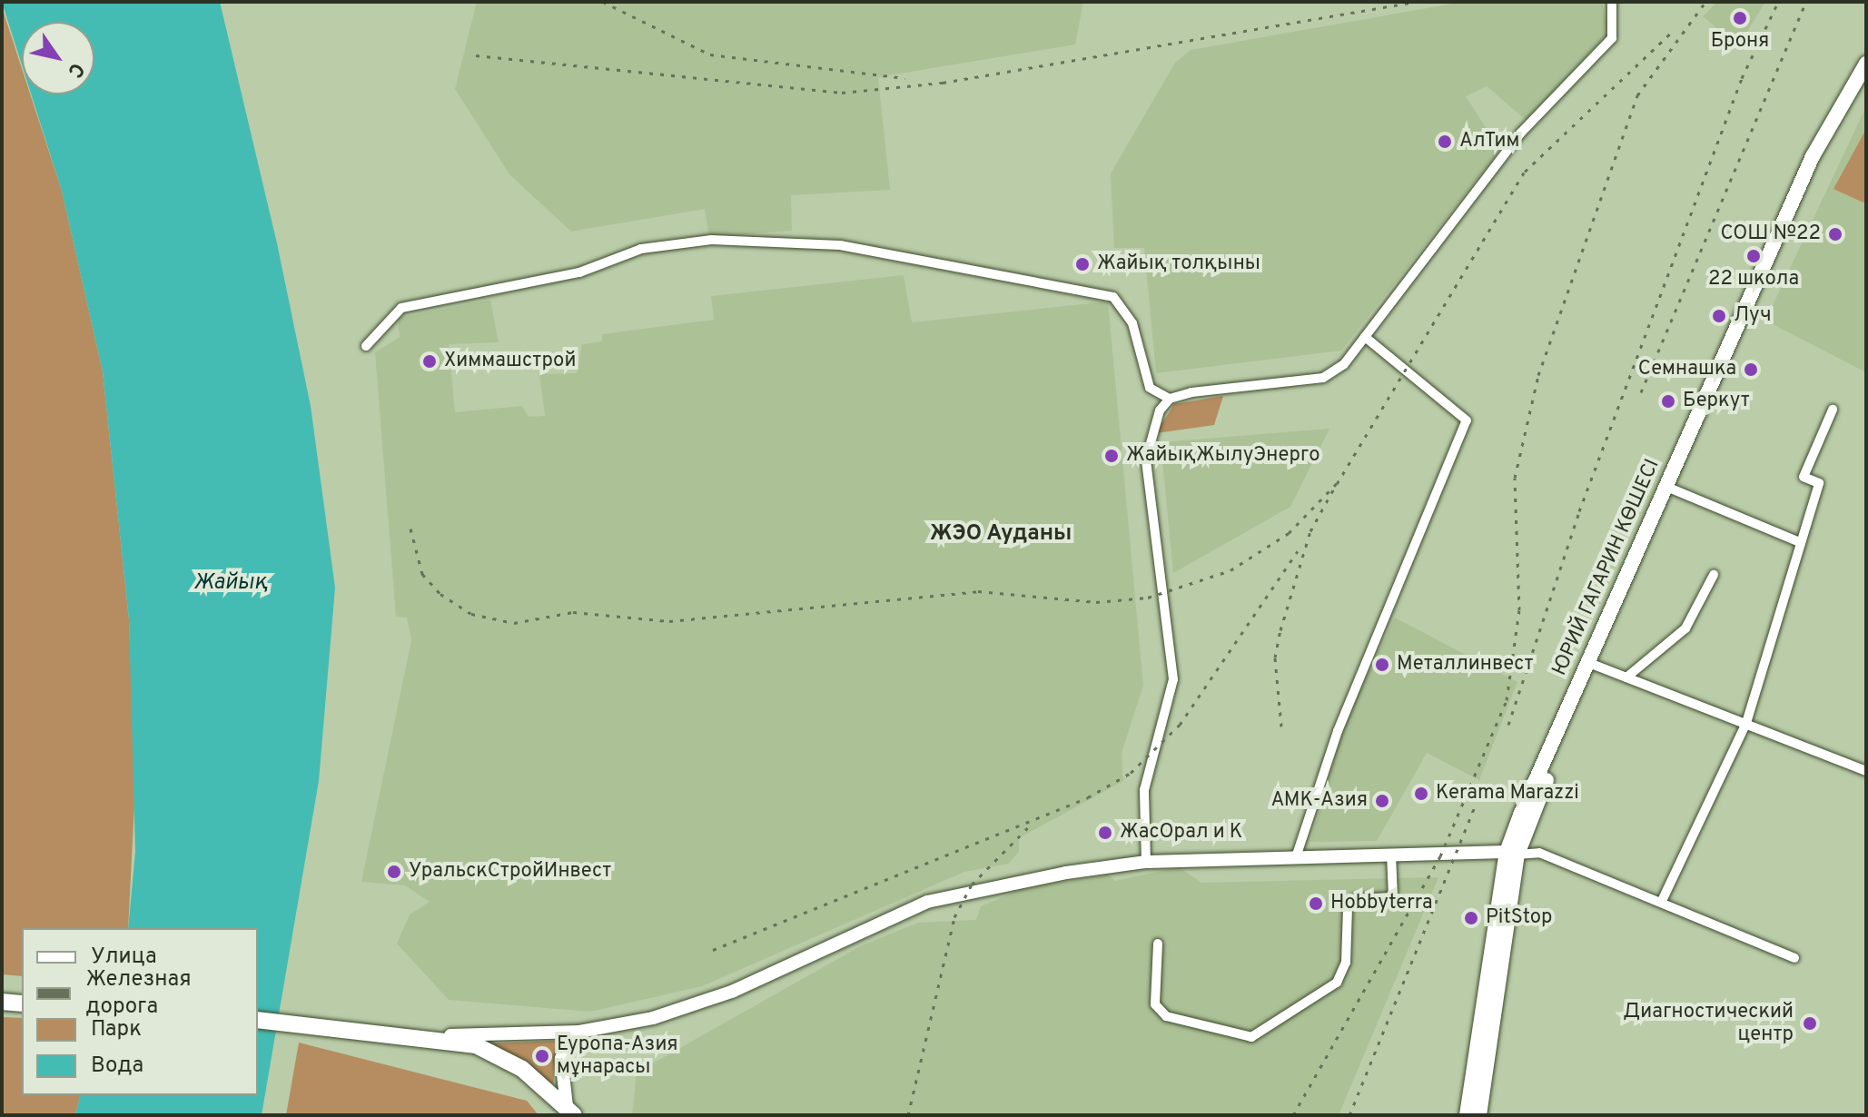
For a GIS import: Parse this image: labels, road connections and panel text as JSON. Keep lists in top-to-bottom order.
{
  "streets": {
    "main road": ["ЮРИЙ ГАГАРИН КӨШЕСІ"]
  },
  "districts": ["ЖЭО Ауданы"],
  "water": ["Жайық"],
  "places": [
    "Броня",
    "АлТим",
    "СОШ №22",
    "22 школа",
    "Жайық толқыны",
    "Луч",
    "Химмашстрой",
    "Семнашка",
    "Беркут",
    "ЖайықЖылуЭнерго",
    "Металлинвест",
    "Kerama Marazzi",
    "АМК-Азия",
    "ЖасОрал и К",
    "УральскСтройИнвест",
    "Hobbyterra",
    "PitStop",
    "Диагностический центр",
    "Еуропа-Азия мұнарасы"
  ],
  "legend": [
    "Улица",
    "Железная дорога",
    "Парк",
    "Вода"
  ],
  "north": "bottom right"
}
